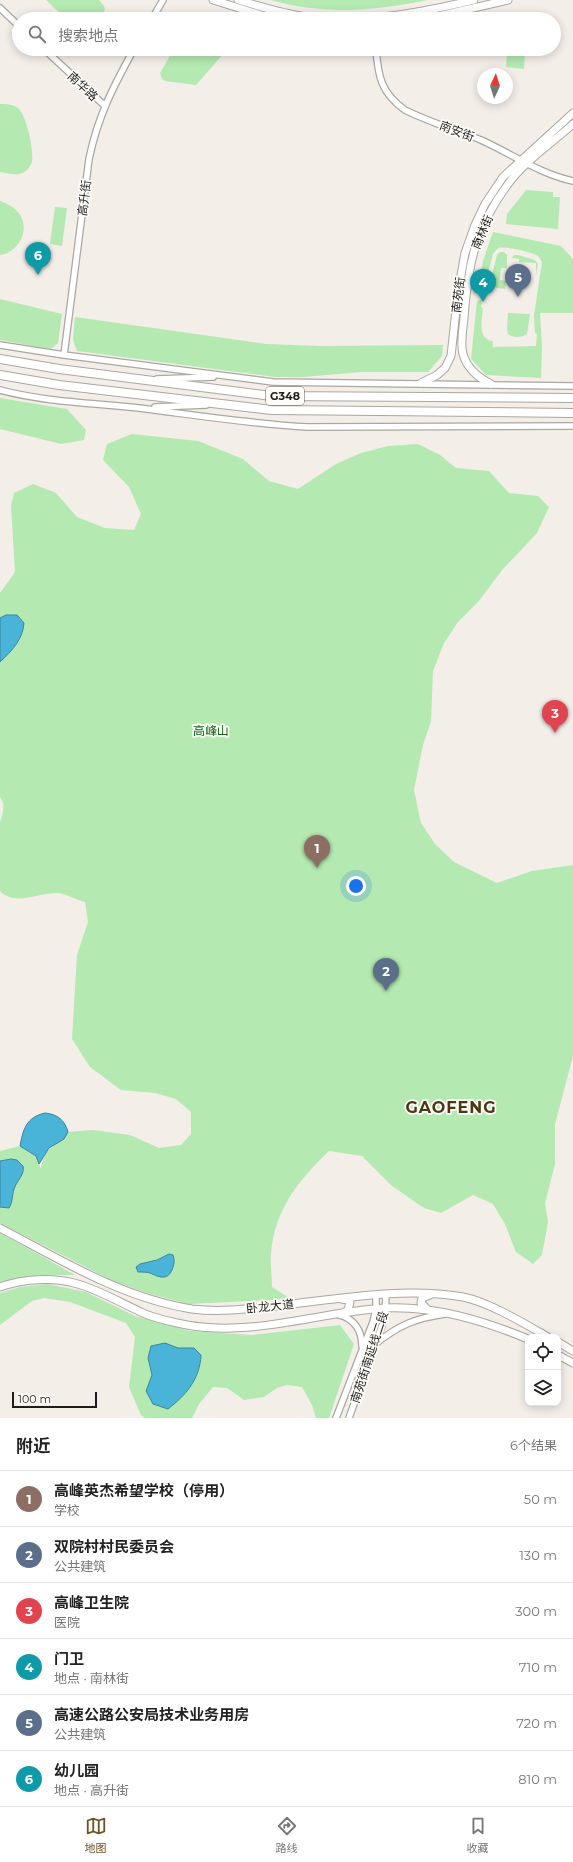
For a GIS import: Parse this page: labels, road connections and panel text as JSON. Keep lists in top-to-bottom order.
{
  "streets": {
    "highway": ["G348"],
    "main road": ["南林街", "南苑街", "卧龙大道"],
    "street": [
      "南华路",
      "南安街",
      "高升街",
      "南苑街南延线二段"
    ]
  },
  "crossings": [
    ["南华路", "高升街"],
    ["南安街", "南林街"],
    ["南安街", "南苑街"],
    ["卧龙大道", "南苑街南延线二段"]
  ],
  "districts": ["GAOFENG"],
  "parks": ["高峰山"],
  "scale_bar": "100 m",
  "north": "top",
  "page": {
    "search": "搜索地点",
    "pins": [
      "6",
      "5",
      "4",
      "3",
      "1",
      "2"
    ],
    "scale": "100 m",
    "heading": ["附近", "6个结果"],
    "list": [
      {
        "mark": "1",
        "name": "高峰英杰希望学校（停用）",
        "note": "学校",
        "value": "50 m"
      },
      {
        "mark": "2",
        "name": "双院村村民委员会",
        "note": "公共建筑",
        "value": "130 m"
      },
      {
        "mark": "3",
        "name": "高峰卫生院",
        "note": "医院",
        "value": "300 m"
      },
      {
        "mark": "4",
        "name": "门卫",
        "note": "地点 · 南林街",
        "value": "710 m"
      },
      {
        "mark": "5",
        "name": "高速公路公安局技术业务用房",
        "note": "公共建筑",
        "value": "720 m"
      },
      {
        "mark": "6",
        "name": "幼儿园",
        "note": "地点 · 高升街",
        "value": "810 m"
      }
    ],
    "nav": ["地图", "路线", "收藏"]
  }
}
